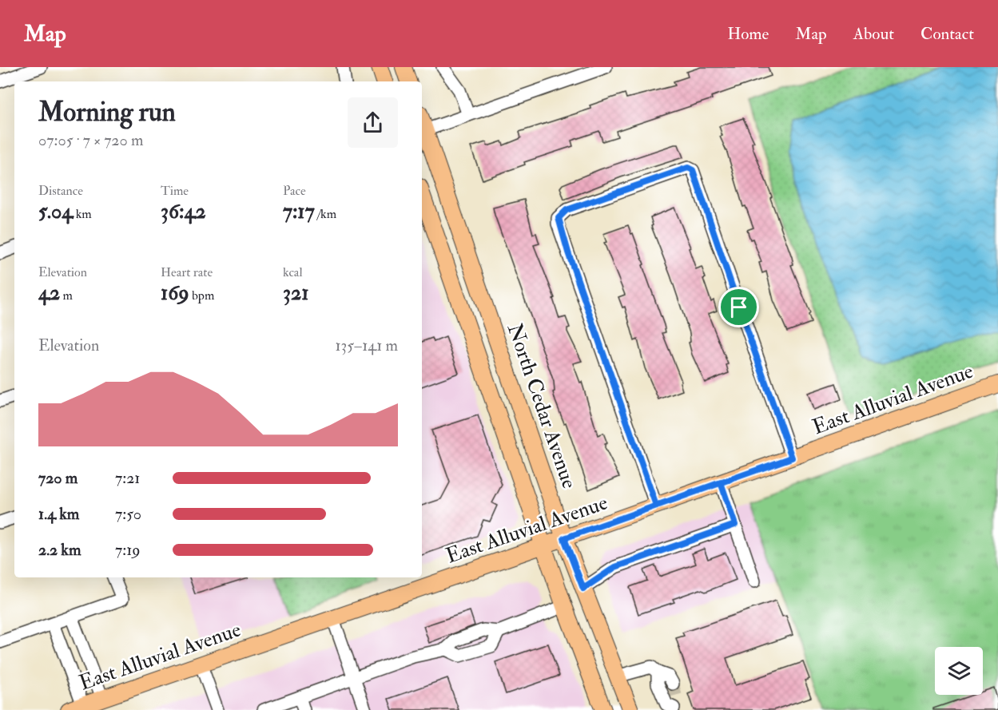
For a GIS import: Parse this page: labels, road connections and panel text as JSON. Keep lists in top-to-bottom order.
{
  "streets": {
    "main road": ["East Alluvial Avenue", "North Cedar Avenue"]
  },
  "crossings": [
    ["East Alluvial Avenue", "North Cedar Avenue"]
  ],
  "page": {
    "header": "Map",
    "nav": [
      "Home",
      "Map",
      "About",
      "Contact"
    ],
    "heading": ["Morning run", "07:05 · 7 × 720 m"],
    "stats": [
      ["Distance", "5.04 km"],
      ["Time", "36:42"],
      ["Pace", "7:17 /km"],
      ["Elevation", "42 m"],
      ["Heart rate", "169 bpm"],
      ["kcal", "321"]
    ],
    "chart": ["Elevation", "135–141 m"],
    "list": [
      {
        "name": "720 m",
        "note": "7:21"
      },
      {
        "name": "1.4 km",
        "note": "7:50"
      },
      {
        "name": "2.2 km",
        "note": "7:19"
      }
    ]
  }
}
